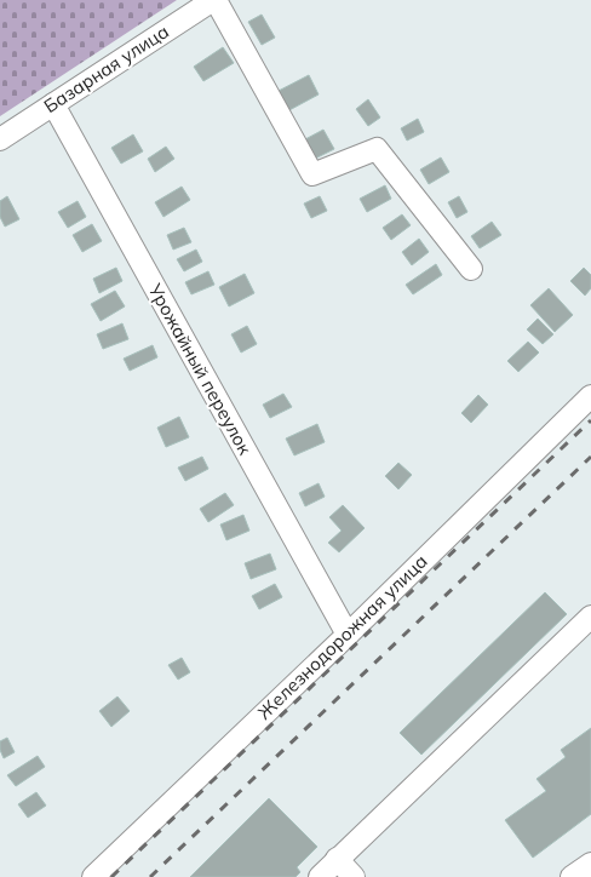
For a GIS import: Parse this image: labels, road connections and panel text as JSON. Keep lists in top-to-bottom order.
{
  "streets": {
    "street": ["Базарная улица", "Урожайный переулок", "Железнодорожная улица"]
  },
  "crossings": [
    ["Базарная улица", "Урожайный переулок"],
    ["Урожайный переулок", "Железнодорожная улица"]
  ]
}
